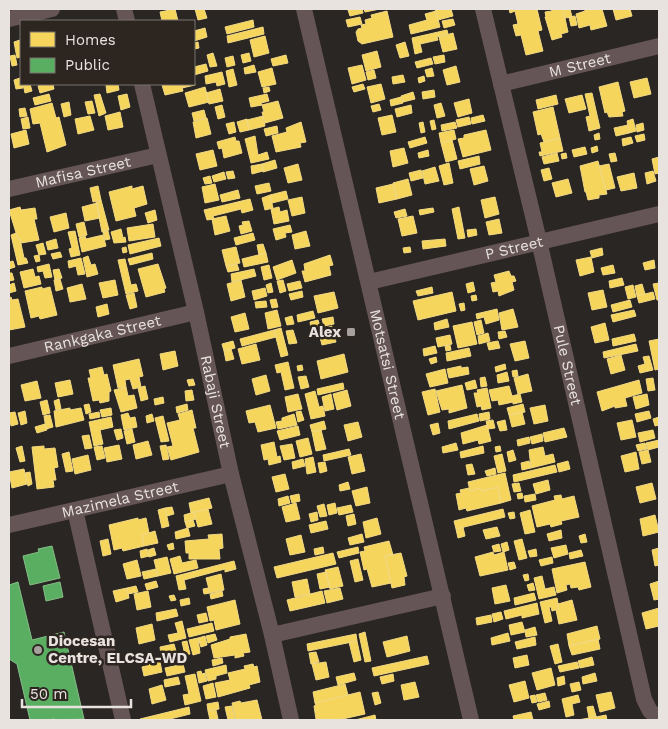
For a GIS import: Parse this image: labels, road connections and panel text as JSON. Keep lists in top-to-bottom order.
{
  "streets": {
    "street": [
      "M Street",
      "Mafisa Street",
      "P Street",
      "Rankgaka Street",
      "Motsatsi Street",
      "Pule Street",
      "Rabaji Street",
      "Mazimela Street"
    ]
  },
  "crossings": [
    ["M Street", "Pule Street"],
    ["Mafisa Street", "Rabaji Street"],
    ["P Street", "Motsatsi Street"],
    ["P Street", "Pule Street"],
    ["Rankgaka Street", "Rabaji Street"],
    ["Rabaji Street", "Mazimela Street"]
  ],
  "places": {
    "transit": ["Alex"],
    "other": ["Diocesan Centre, ELCSA-WD"]
  },
  "legend": ["Homes", "Public"],
  "scale_bar": "50 m"
}
